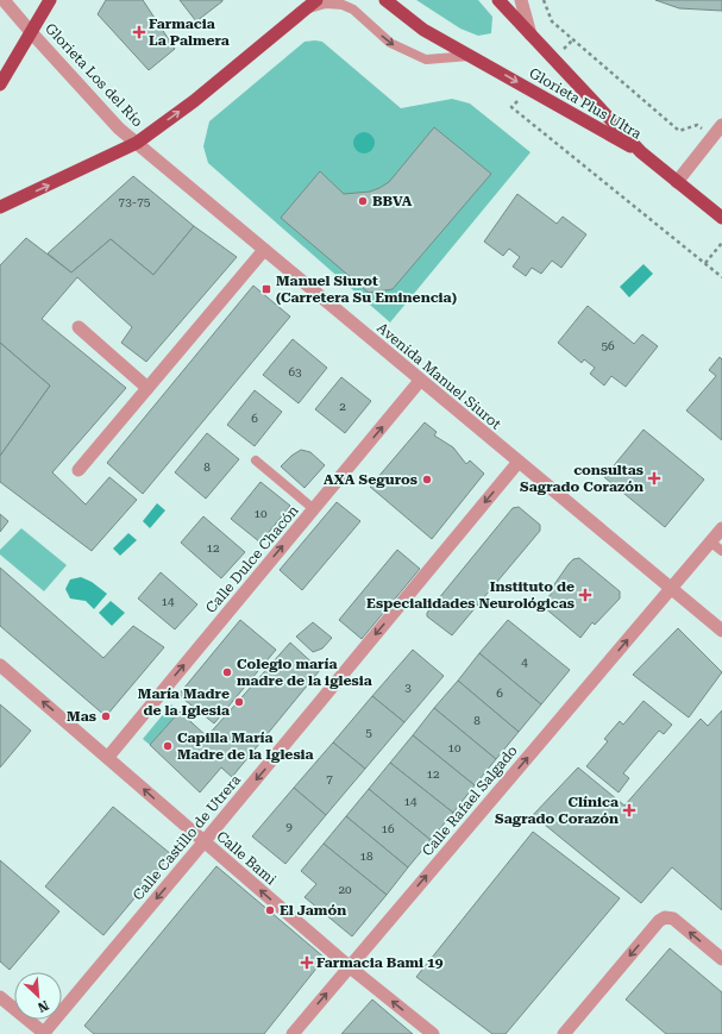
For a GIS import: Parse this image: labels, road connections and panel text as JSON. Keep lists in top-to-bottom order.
{
  "streets": {
    "main road": ["Glorieta Los del Río", "Glorieta Plus Ultra"],
    "street": [
      "Avenida Manuel Siurot",
      "Calle Dulce Chacón",
      "Calle Rafael Salgado",
      "Calle Castillo de Utrera",
      "Calle Bami"
    ]
  },
  "crossings": [
    ["Glorieta Los del Río", "Avenida Manuel Siurot"],
    ["Avenida Manuel Siurot", "Calle Dulce Chacón"],
    ["Avenida Manuel Siurot", "Calle Rafael Salgado"],
    ["Avenida Manuel Siurot", "Calle Castillo de Utrera"],
    ["Calle Dulce Chacón", "Calle Bami"],
    ["Calle Rafael Salgado", "Calle Bami"],
    ["Calle Castillo de Utrera", "Calle Bami"]
  ],
  "one_way": [
    "Glorieta Los del Río",
    "Calle Dulce Chacón",
    "Calle Rafael Salgado",
    "Calle Castillo de Utrera",
    "Calle Bami"
  ],
  "places": {
    "health": [
      "Farmacia La Palmera",
      "consultas Sagrado Corazón",
      "Instituto de Especialidades Neurológicas",
      "Clínica Sagrado Corazón",
      "Farmacia Bami 19"
    ],
    "other": [
      "BBVA",
      "AXA Seguros",
      "Colegio maría madre de la iglesia",
      "María Madre de la Iglesia",
      "Mas",
      "Capilla María Madre de la Iglesia",
      "El Jamón"
    ],
    "transit": ["Manuel Siurot (Carretera Su Eminencia)"]
  },
  "house_numbers": [
    "73-75",
    "56",
    "63",
    "2",
    "6",
    "8",
    "10",
    "12",
    "14",
    "4",
    "3",
    "6",
    "8",
    "5",
    "10",
    "12",
    "7",
    "14",
    "9",
    "16",
    "18",
    "20"
  ],
  "north": "bottom right"
}
